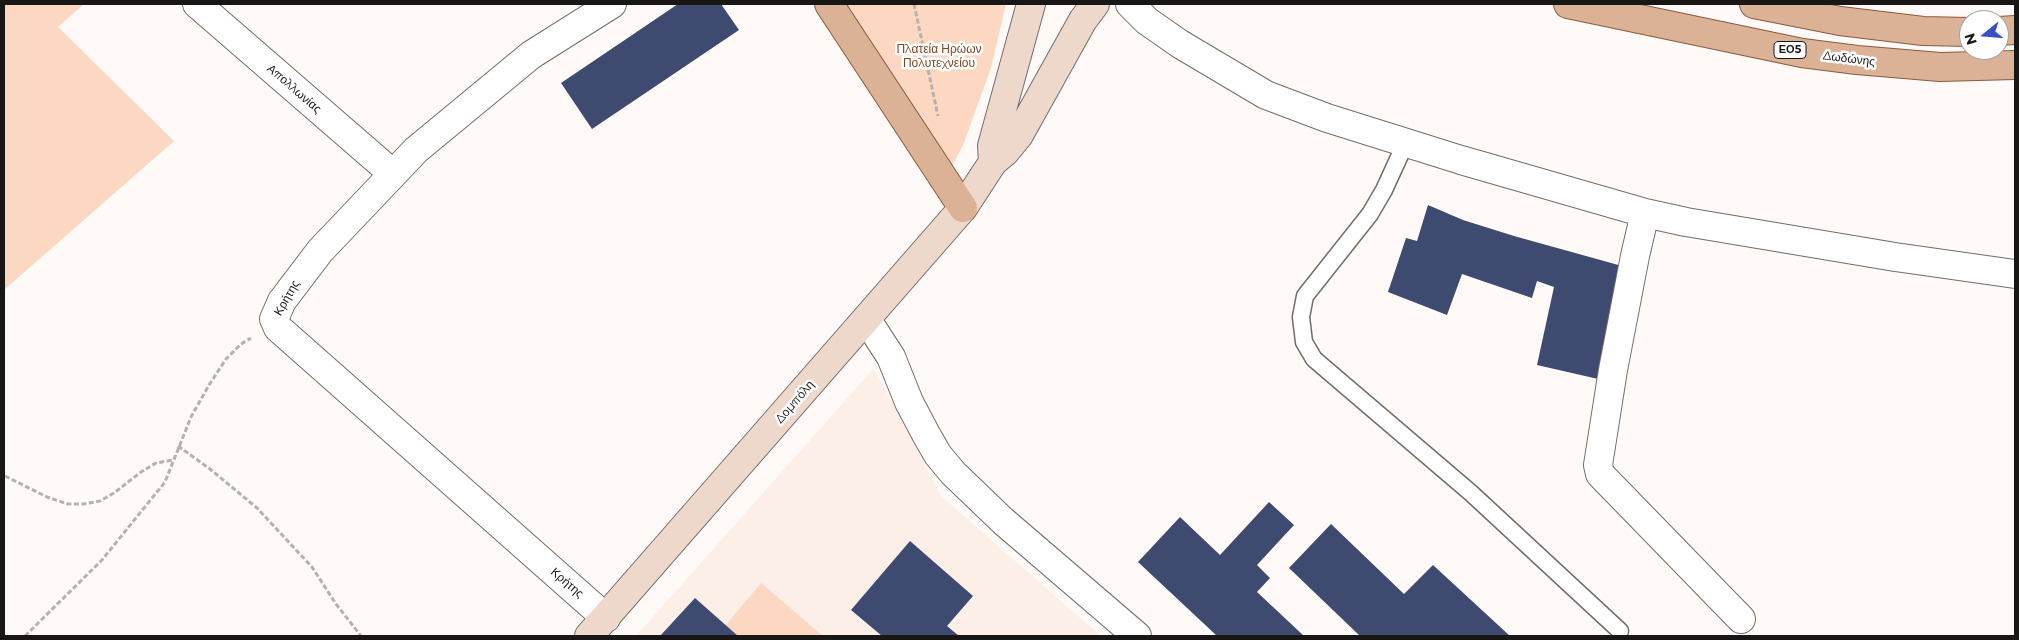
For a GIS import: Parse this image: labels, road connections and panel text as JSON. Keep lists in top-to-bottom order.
{
  "streets": {
    "main road": ["ΕΟ5", "Δωδώνης", "Δομπόλη"],
    "street": ["Απολλωνίας", "Κρήτης"]
  },
  "crossings": [
    ["Απολλωνίας", "Κρήτης"],
    ["Κρήτης", "Δομπόλη"]
  ],
  "parks": ["Πλατεία Ηρώων Πολυτεχνείου"],
  "north": "left"
}
